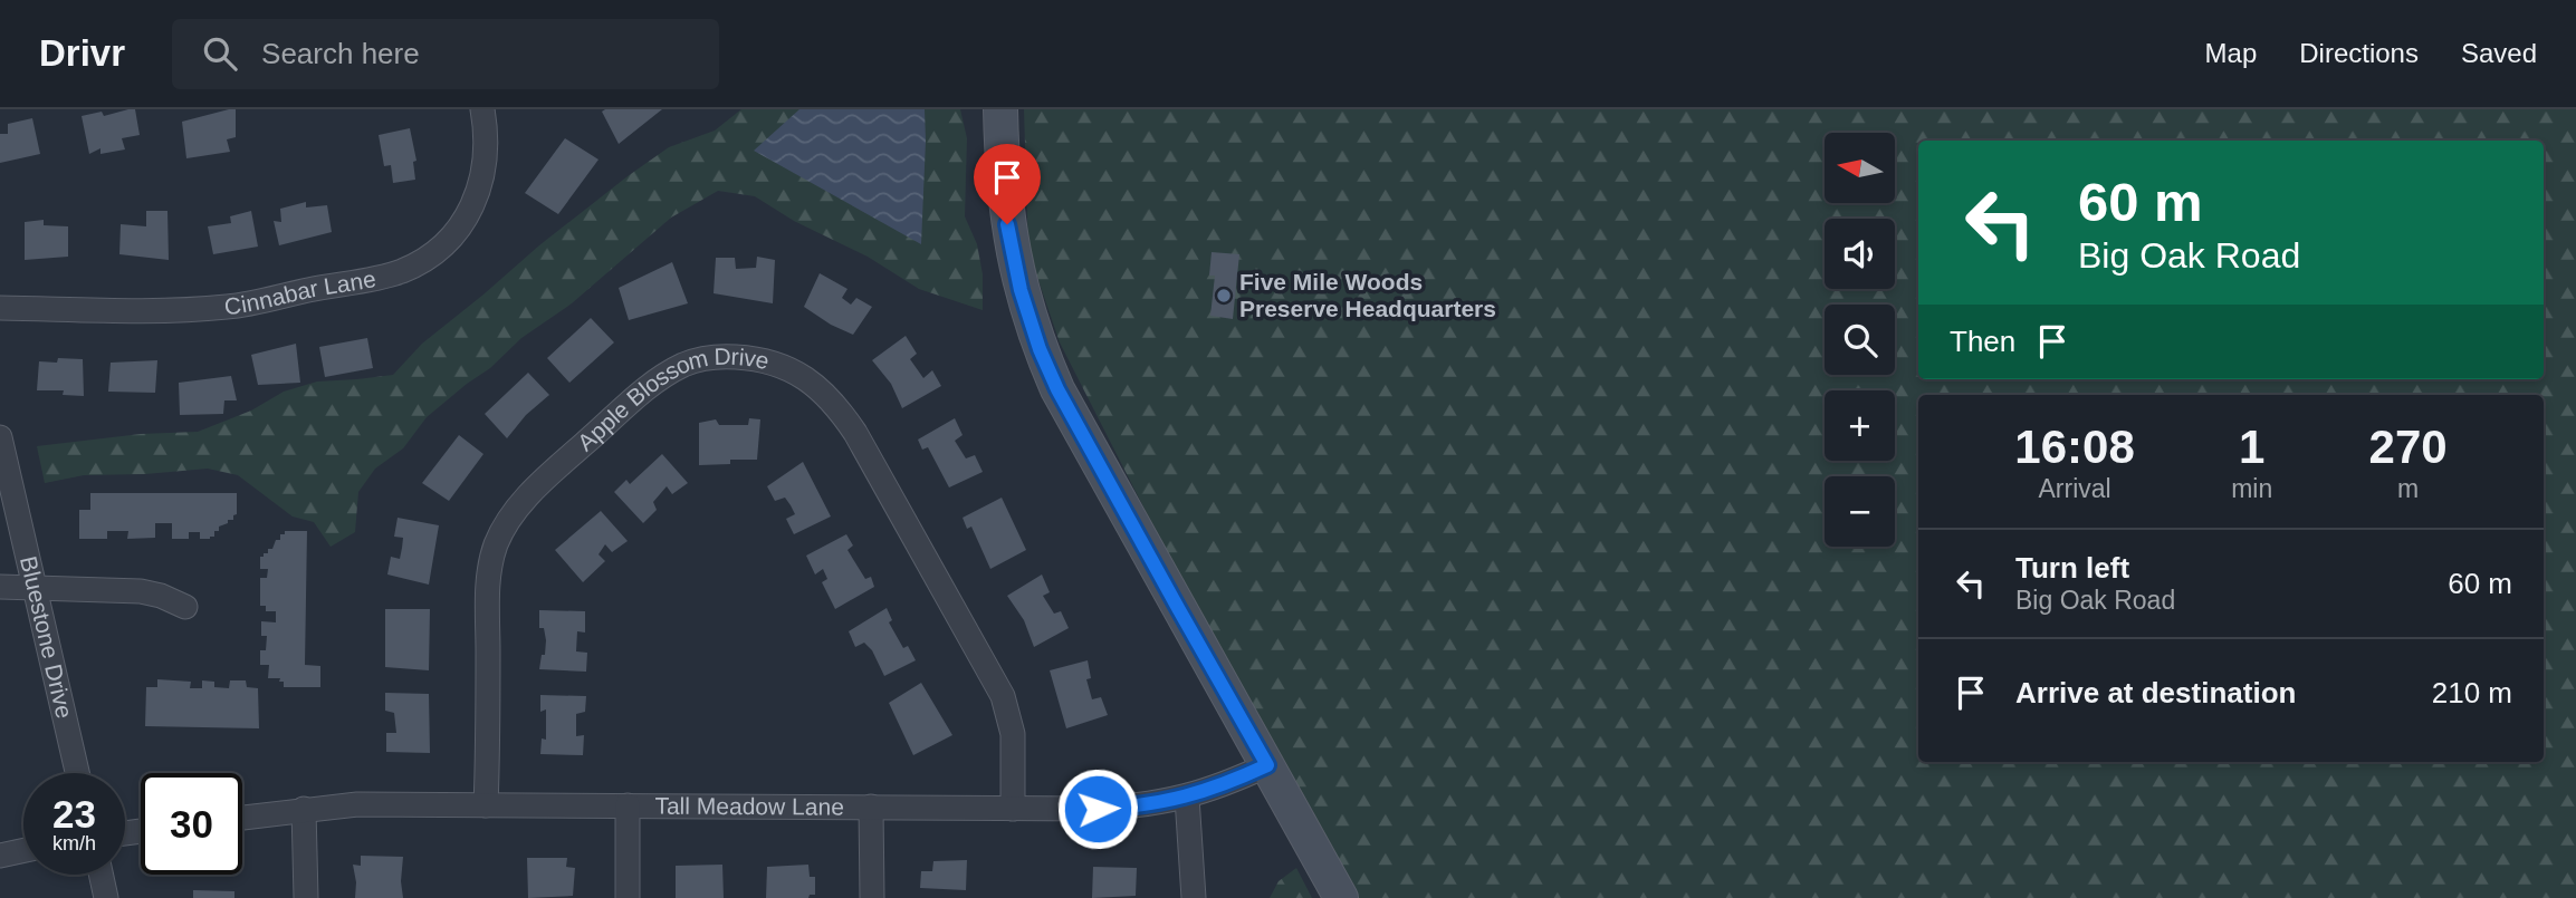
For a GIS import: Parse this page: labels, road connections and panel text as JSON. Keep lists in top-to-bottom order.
{
  "streets": {
    "street": [
      "Cinnabar Lane",
      "Apple Blossom Drive",
      "Bluestone Drive",
      "Tall Meadow Lane"
    ]
  },
  "crossings": [
    ["Apple Blossom Drive", "Tall Meadow Lane"]
  ],
  "places": ["Five Mile Woods Preserve Headquarters"],
  "north": "left",
  "page": {
    "header": "Drivr",
    "search": "Search here",
    "nav": ["Map", "Directions", "Saved"],
    "map_buttons": ["+", "−"],
    "turn": ["60 m", "Big Oak Road"],
    "then": "Then",
    "eta": [
      "16:08",
      "Arrival",
      "1",
      "min",
      "270",
      "m"
    ],
    "list": [
      {
        "name": "Turn left",
        "note": "Big Oak Road",
        "value": "60 m"
      },
      {
        "name": "Arrive at destination",
        "value": "210 m"
      }
    ],
    "speed": "23 km/h",
    "limit": "30"
  }
}
